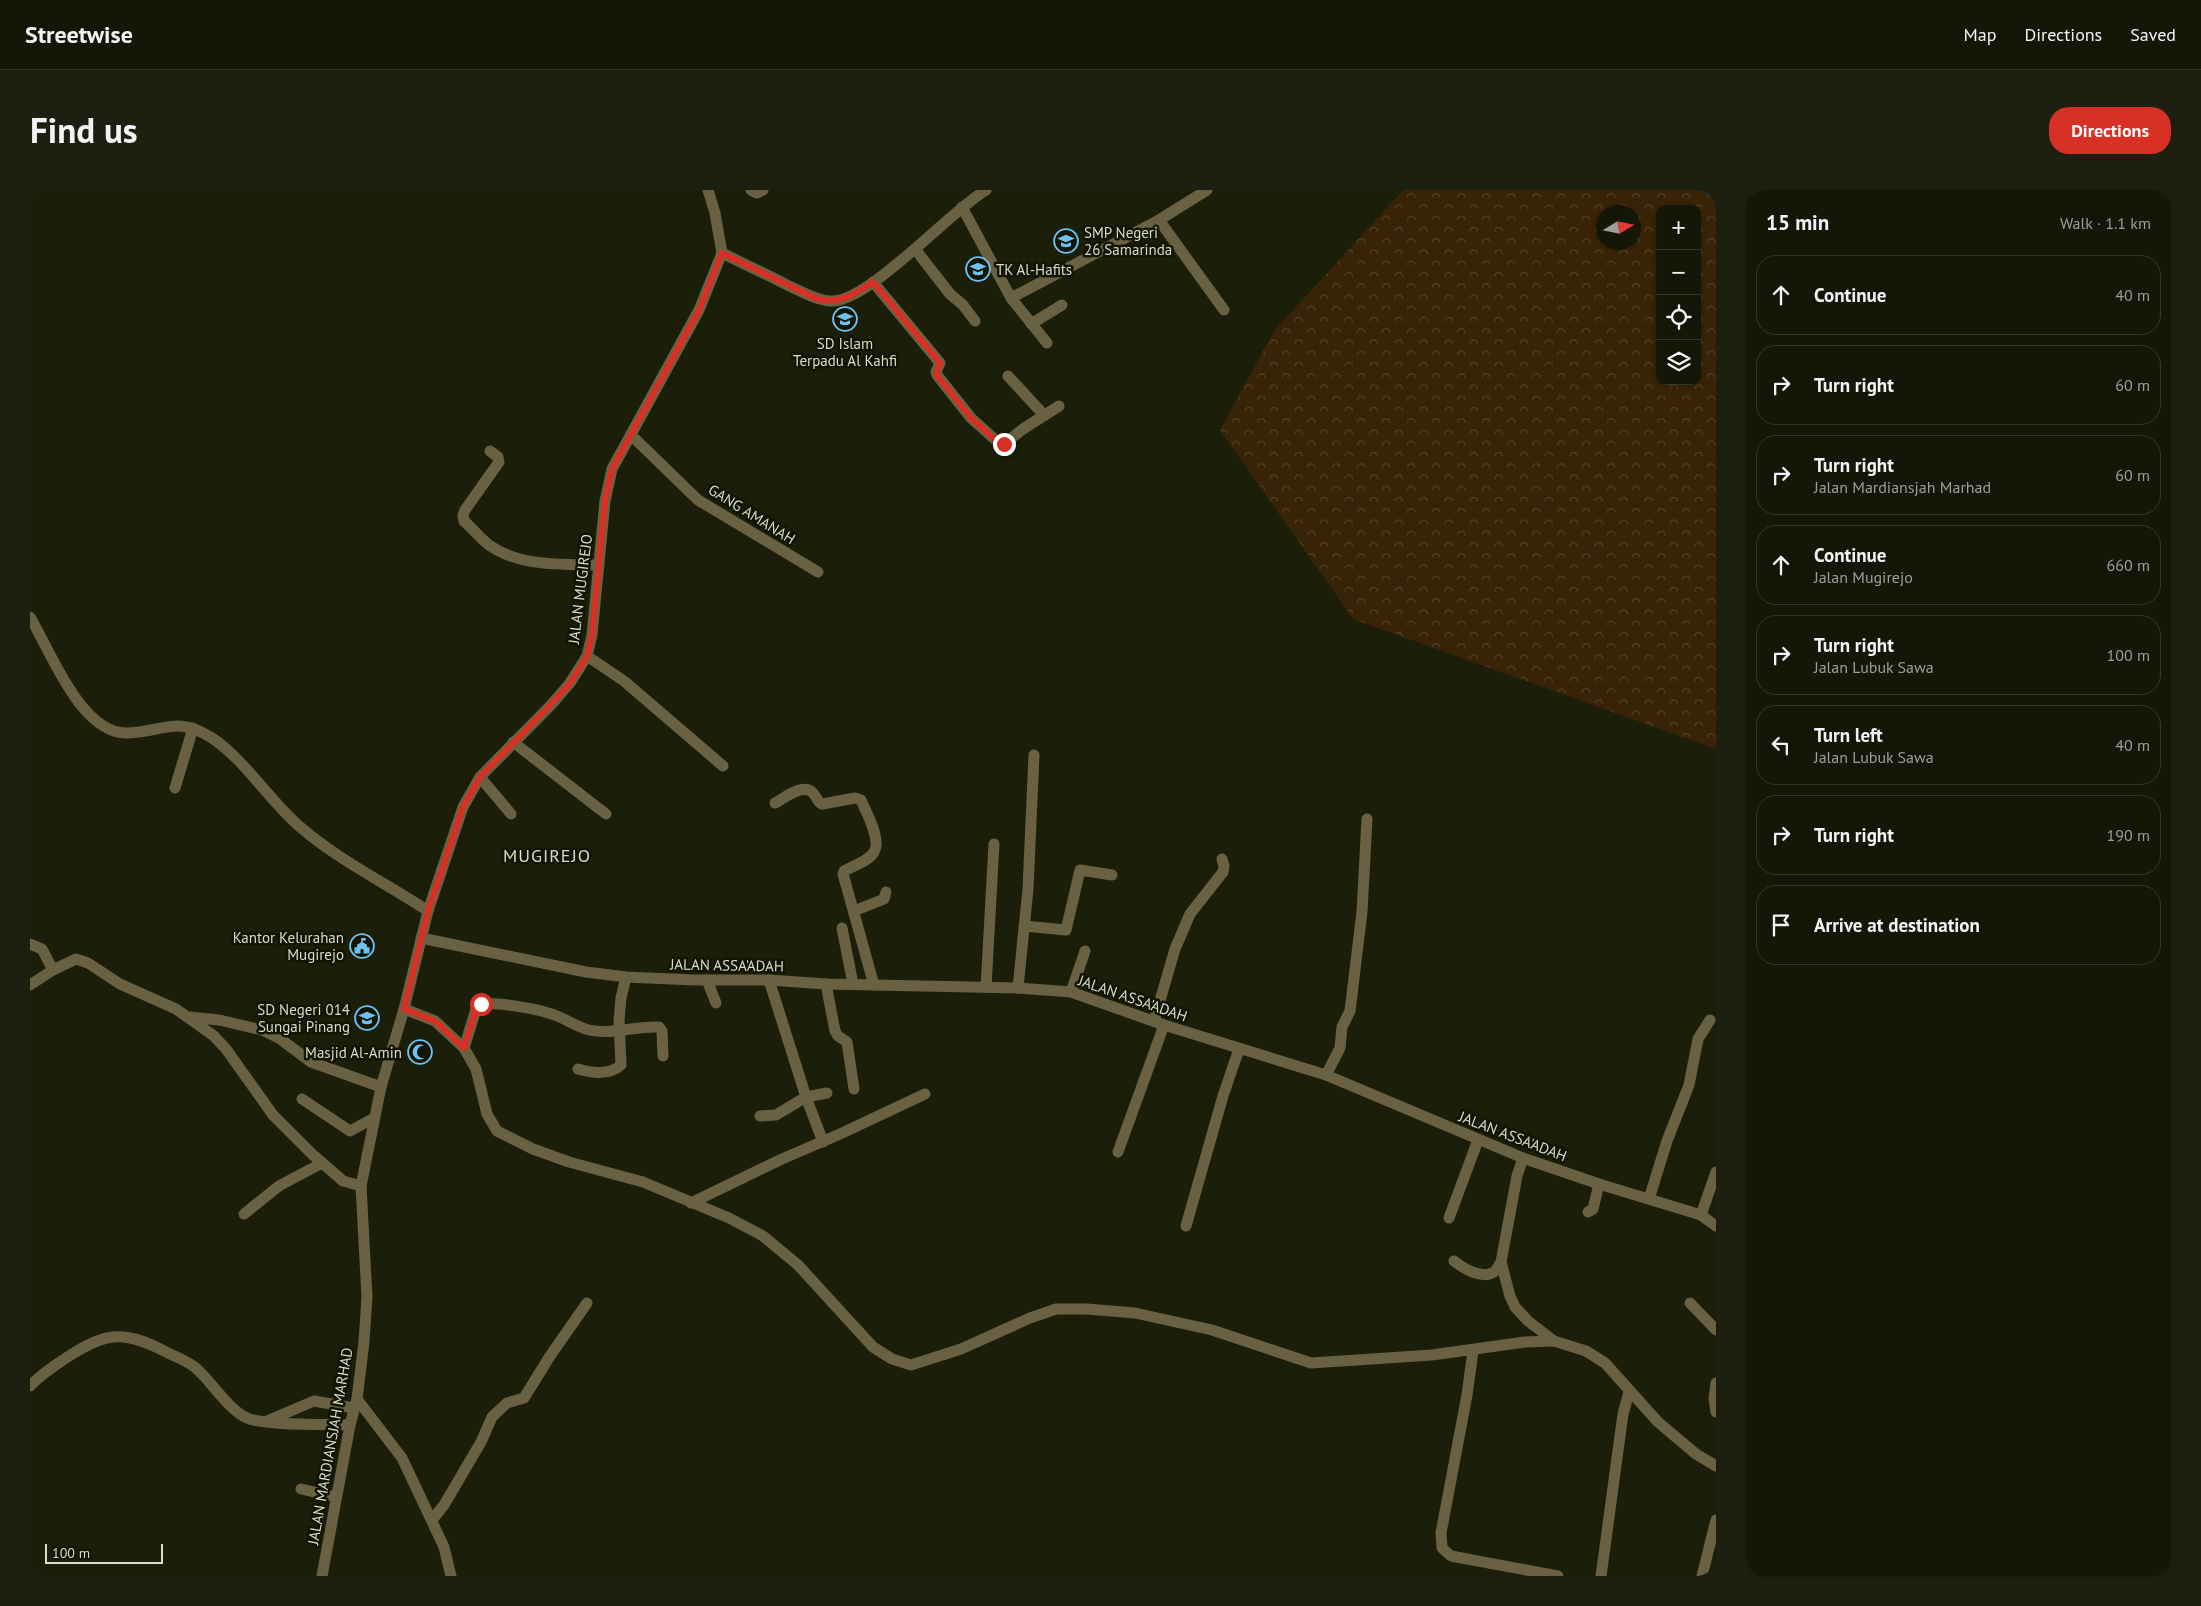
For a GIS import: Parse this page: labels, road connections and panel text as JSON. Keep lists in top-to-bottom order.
{
  "streets": {
    "street": [
      "GANG AMANAH",
      "JALAN MUGIREJO",
      "JALAN ASSA'ADAH",
      "JALAN MARDIANSJAH MARHAD"
    ]
  },
  "crossings": [
    ["GANG AMANAH", "JALAN MUGIREJO"],
    ["JALAN MUGIREJO", "JALAN ASSA'ADAH"],
    ["JALAN MUGIREJO", "JALAN MARDIANSJAH MARHAD"],
    ["JALAN ASSA'ADAH", "JALAN MARDIANSJAH MARHAD"]
  ],
  "districts": ["MUGIREJO"],
  "places": {
    "school or university": [
      "SMP Negeri 26 Samarinda",
      "TK Al-Hafits",
      "SD Islam Terpadu Al Kahfi",
      "SD Negeri 014 Sungai Pinang"
    ],
    "public building": ["Kantor Kelurahan Mugirejo"],
    "mosque": ["Masjid Al-Amin"]
  },
  "scale_bar": "100 m",
  "north": "right",
  "page": {
    "header": "Streetwise",
    "nav": ["Map", "Directions", "Saved"],
    "title": "Find us",
    "buttons": "Directions",
    "heading": ["15 min", "Walk · 1.1 km"],
    "map_buttons": ["+", "−"],
    "list": [
      ["Continue", "40 m"],
      ["Turn right", "60 m"],
      ["Turn right", "Jalan Mardiansjah Marhad", "60 m"],
      ["Continue", "Jalan Mugirejo", "660 m"],
      ["Turn right", "Jalan Lubuk Sawa", "100 m"],
      ["Turn left", "Jalan Lubuk Sawa", "40 m"],
      ["Turn right", "190 m"],
      "Arrive at destination"
    ],
    "scale": "100 m"
  }
}
